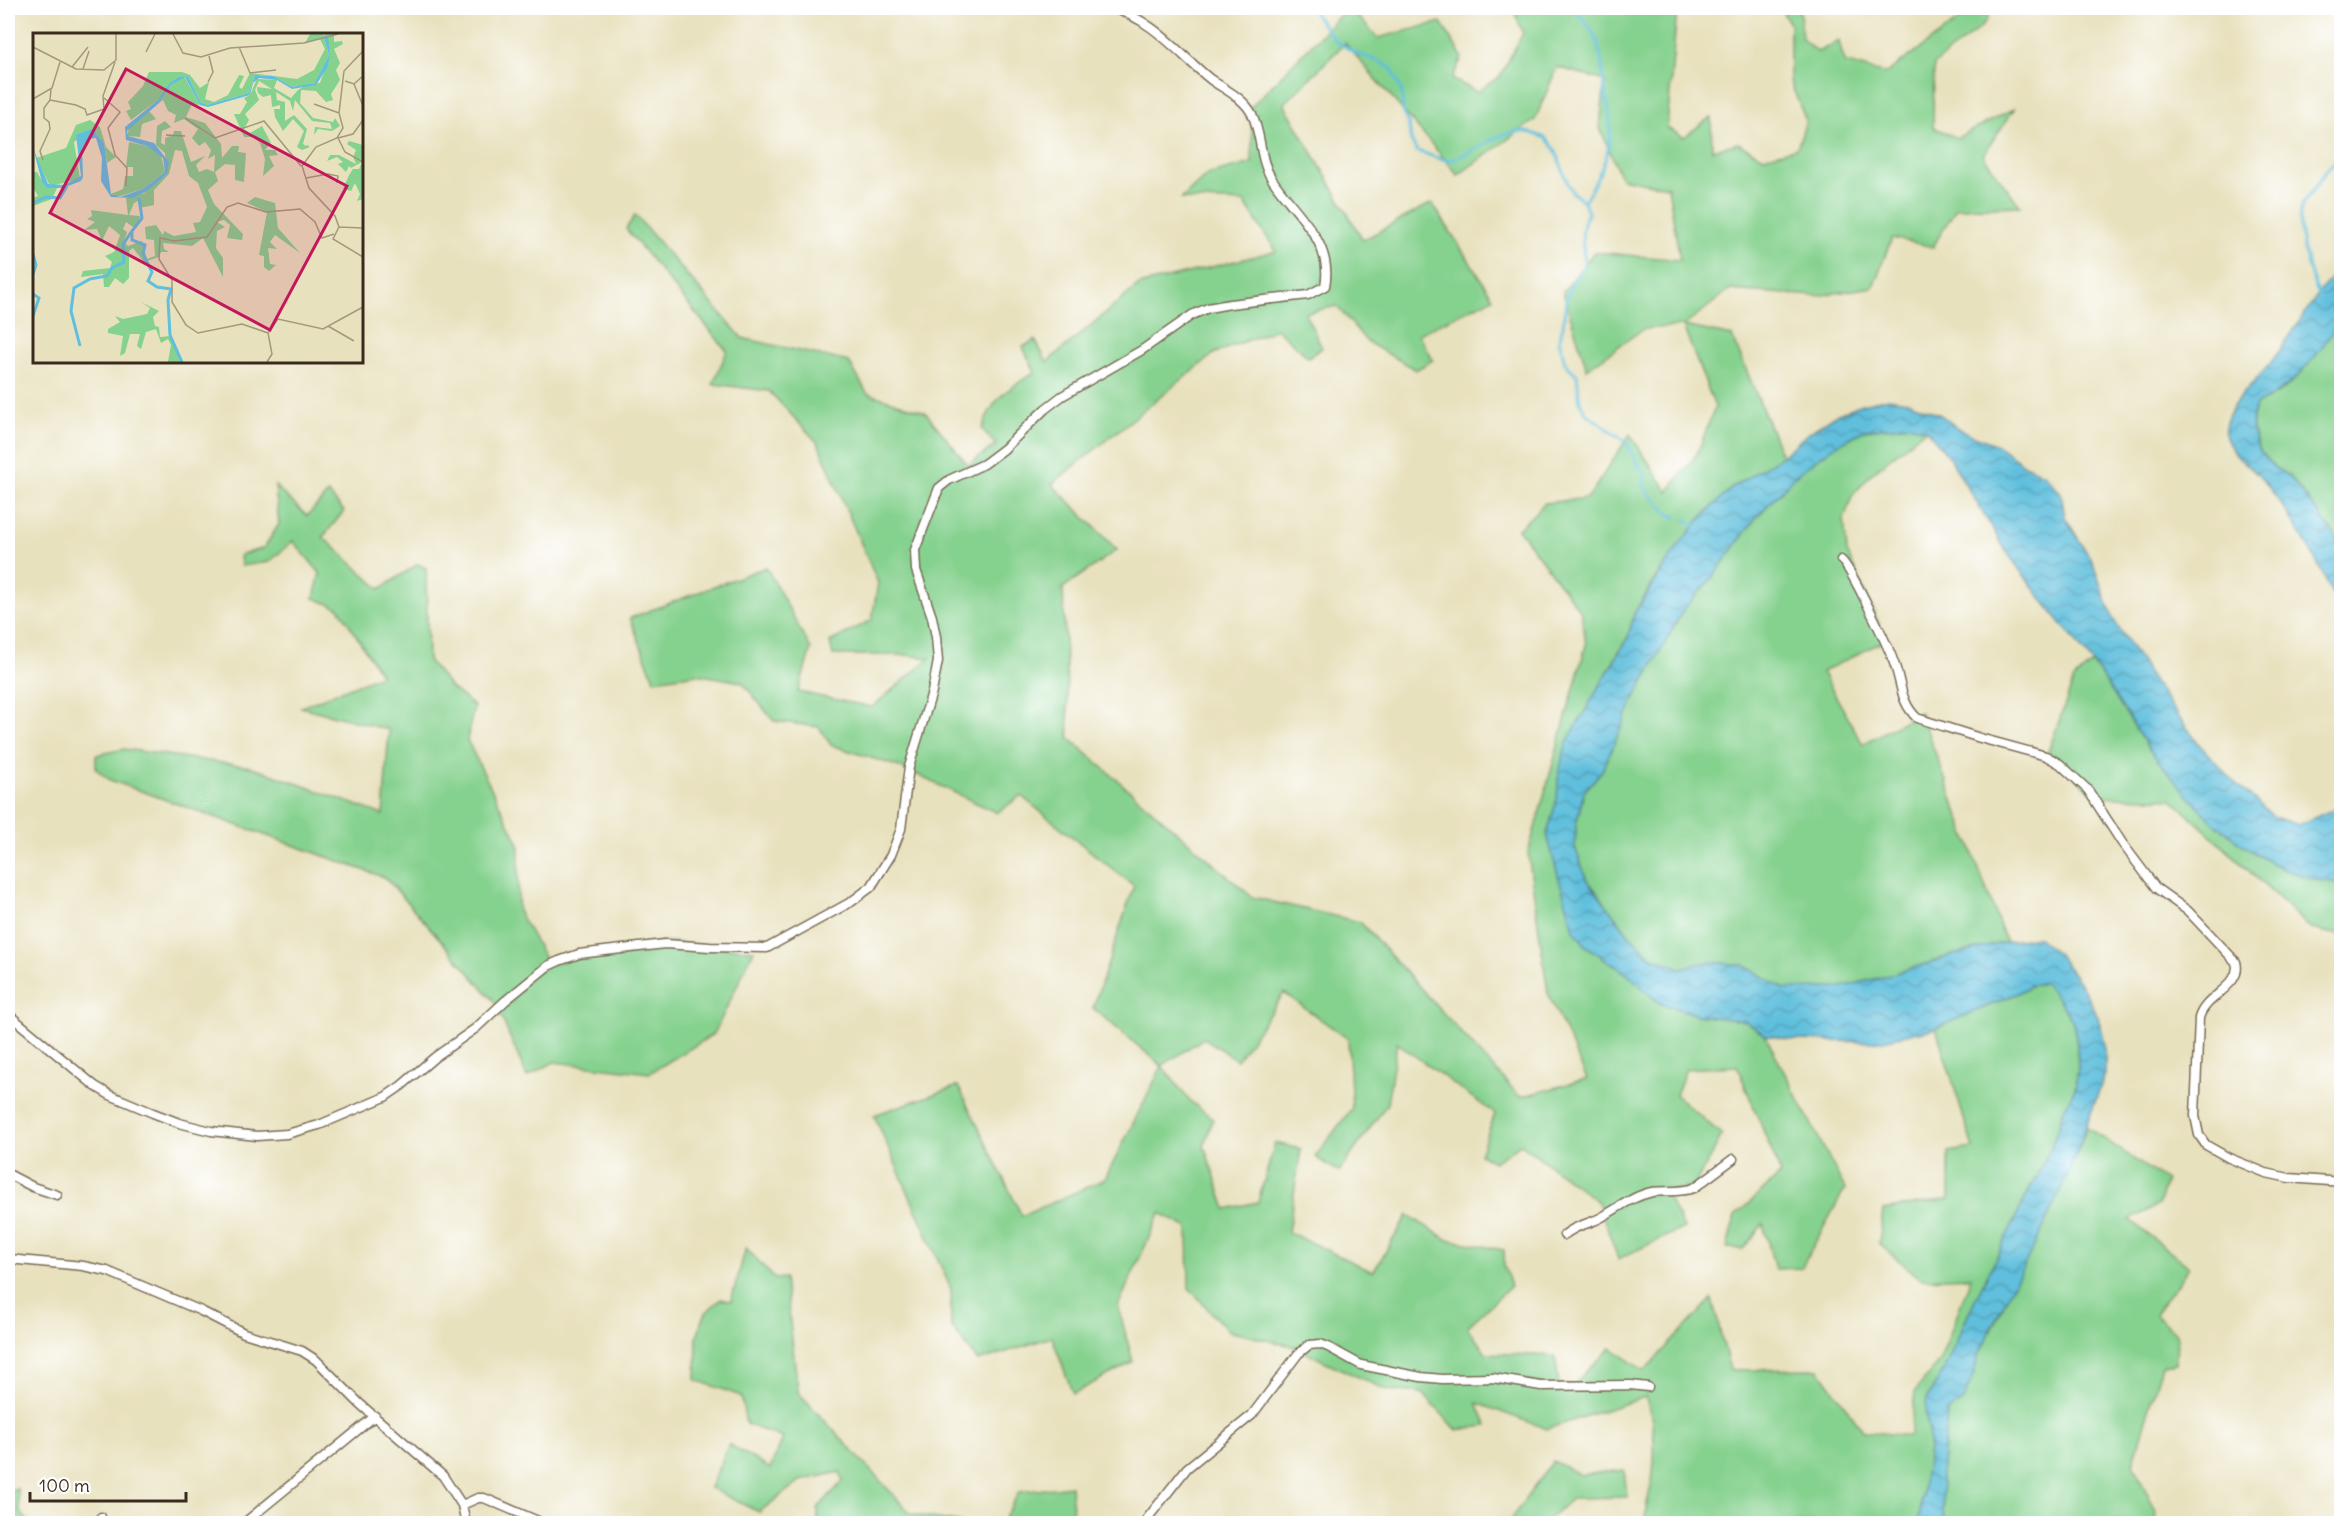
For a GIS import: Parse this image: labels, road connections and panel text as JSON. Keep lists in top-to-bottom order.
{
  "scale_bar": "100 m"
}
